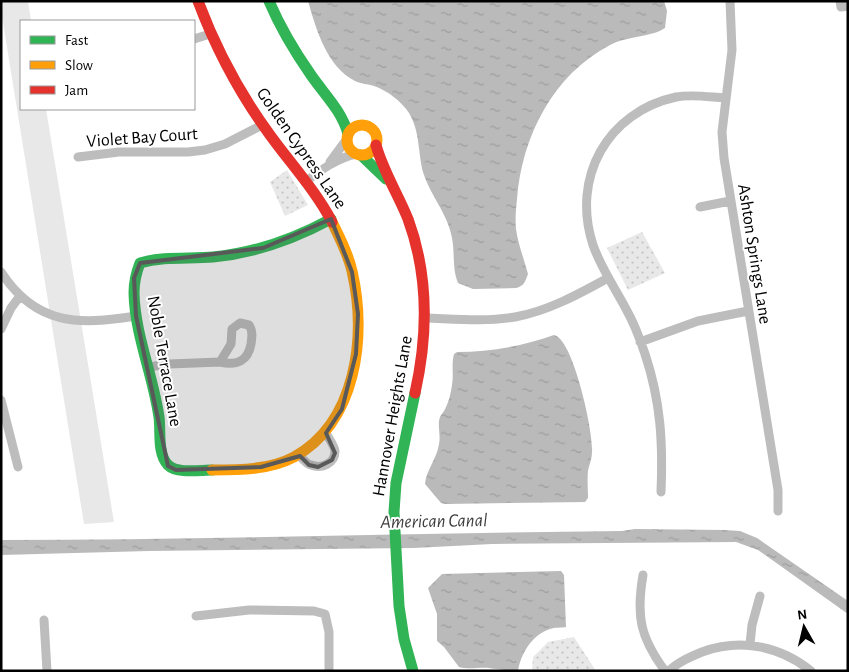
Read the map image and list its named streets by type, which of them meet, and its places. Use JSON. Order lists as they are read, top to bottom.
{
  "streets": {
    "street": [
      "Violet Bay Court",
      "Golden Cypress Lane",
      "Ashton Springs Lane",
      "Noble Terrace Lane",
      "Hannover Heights Lane"
    ]
  },
  "crossings": [
    ["Violet Bay Court", "Golden Cypress Lane"],
    ["Golden Cypress Lane", "Noble Terrace Lane"]
  ],
  "water": ["American Canal"],
  "legend": ["Fast", "Slow", "Jam"],
  "north": "top"
}
